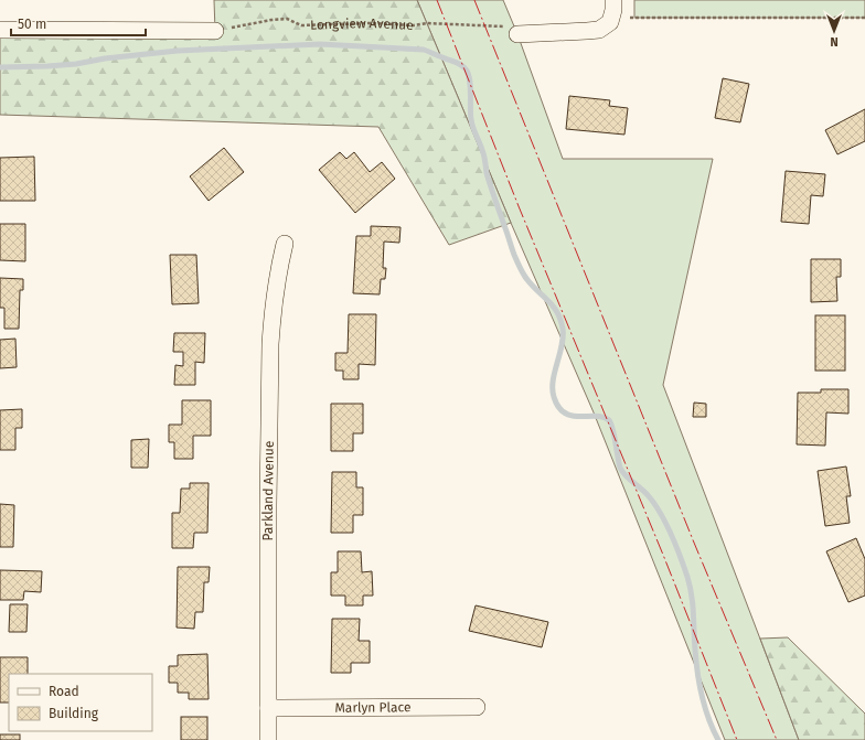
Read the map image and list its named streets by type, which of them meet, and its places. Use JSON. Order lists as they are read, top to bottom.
{
  "streets": {
    "street": ["Parkland Avenue", "Marlyn Place"],
    "path": ["Longview Avenue"]
  },
  "crossings": [
    ["Parkland Avenue", "Marlyn Place"]
  ],
  "legend": ["Road", "Building"],
  "scale_bar": "50 m",
  "north": "bottom"
}
